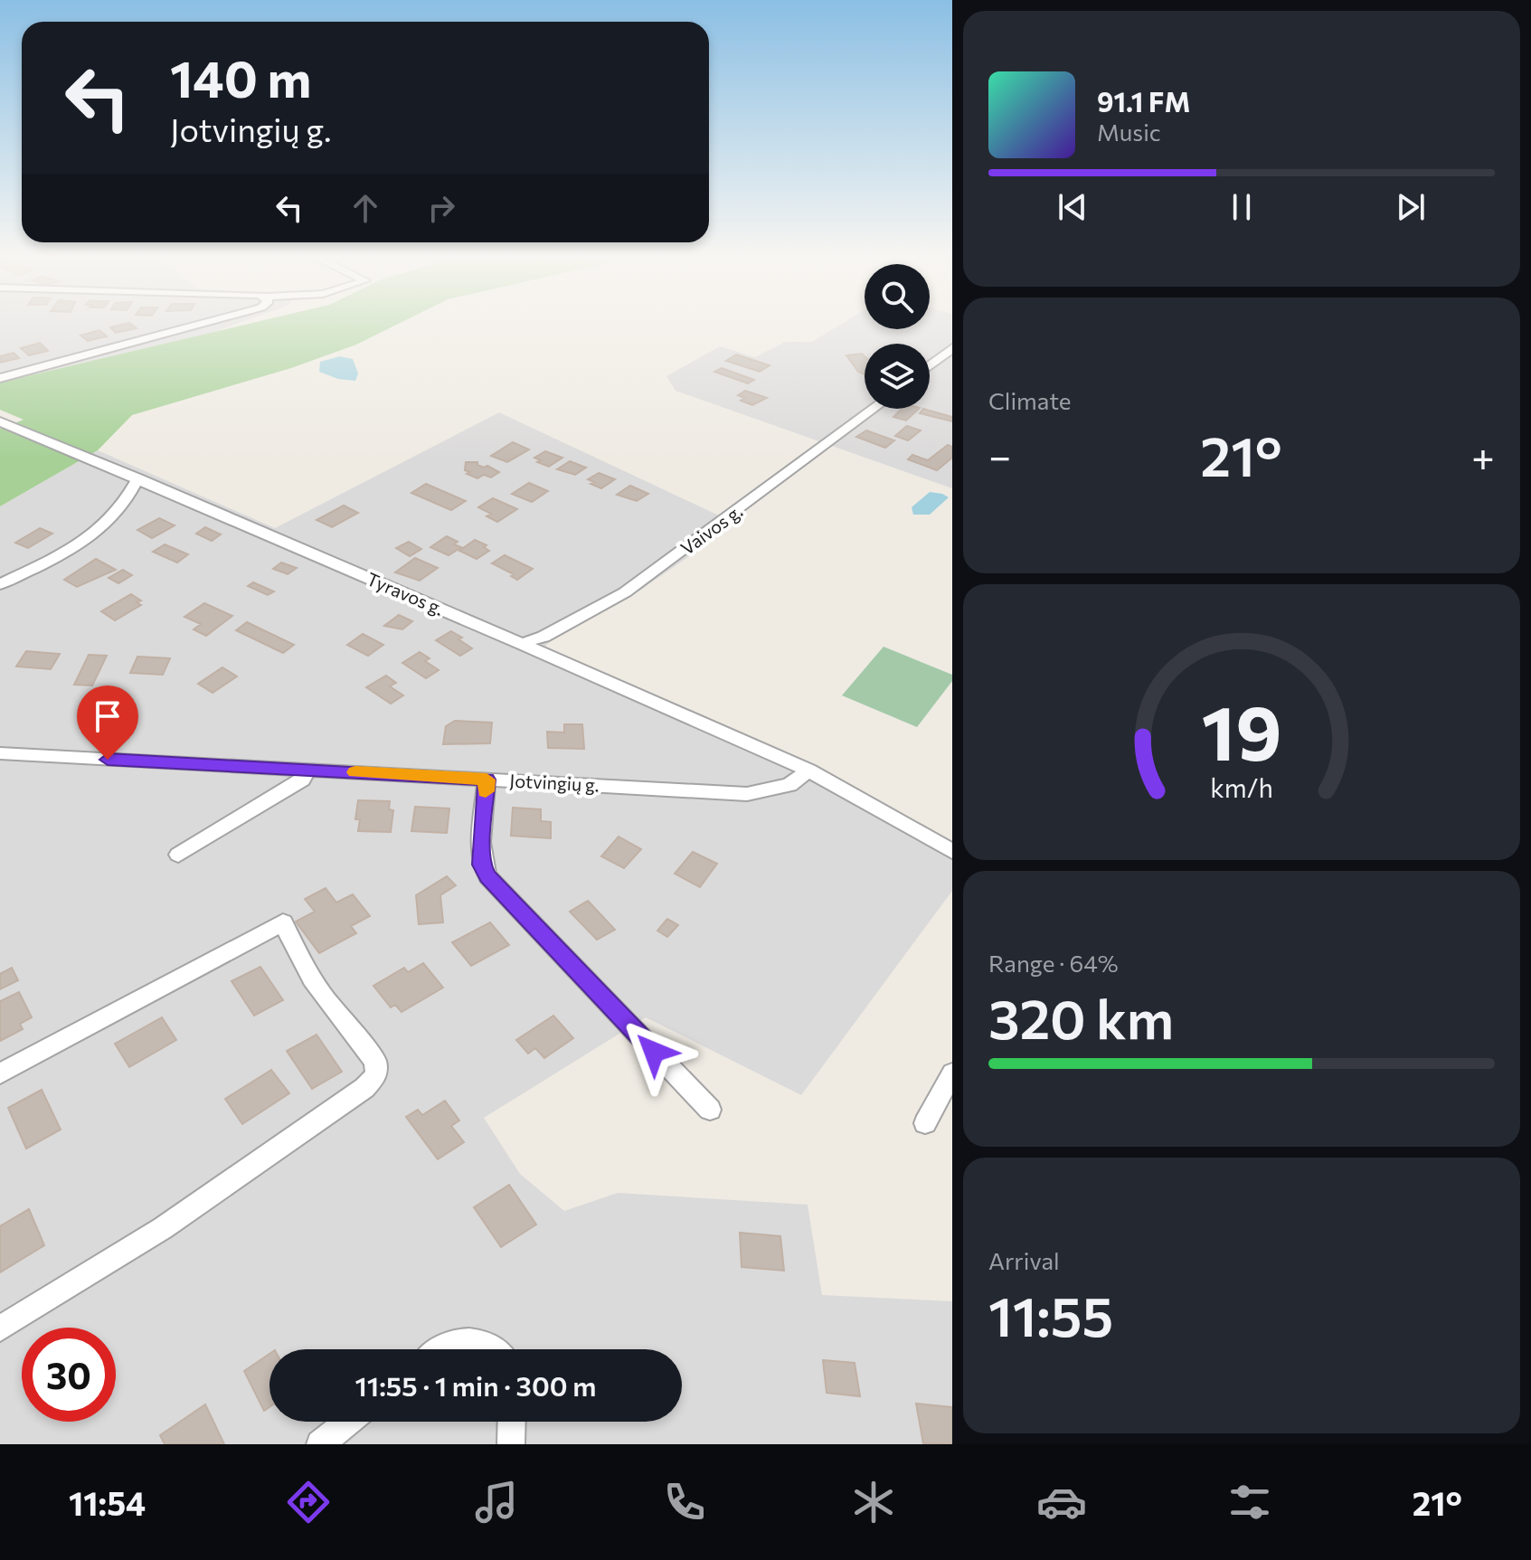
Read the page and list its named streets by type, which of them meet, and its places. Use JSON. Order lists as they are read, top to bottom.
{
  "streets": {
    "street": ["Vaivos g.", "Tyravos g.", "Jotvingių g."]
  },
  "crossings": [
    ["Vaivos g.", "Tyravos g."],
    ["Tyravos g.", "Jotvingių g."]
  ],
  "page": {
    "turn": ["140 m", "Jotvingių g."],
    "song": ["91.1 FM", "Music"],
    "tile": [
      "Climate",
      ["Range · 64%", "320 km"],
      ["Arrival", "11:55"]
    ],
    "heat": ["−", "21°", "+"],
    "limit": "30",
    "trip": "11:55 · 1 min · 300 m",
    "tabs": ["11:54", "21°"],
    "gauge": ["19", "km/h"]
  }
}
